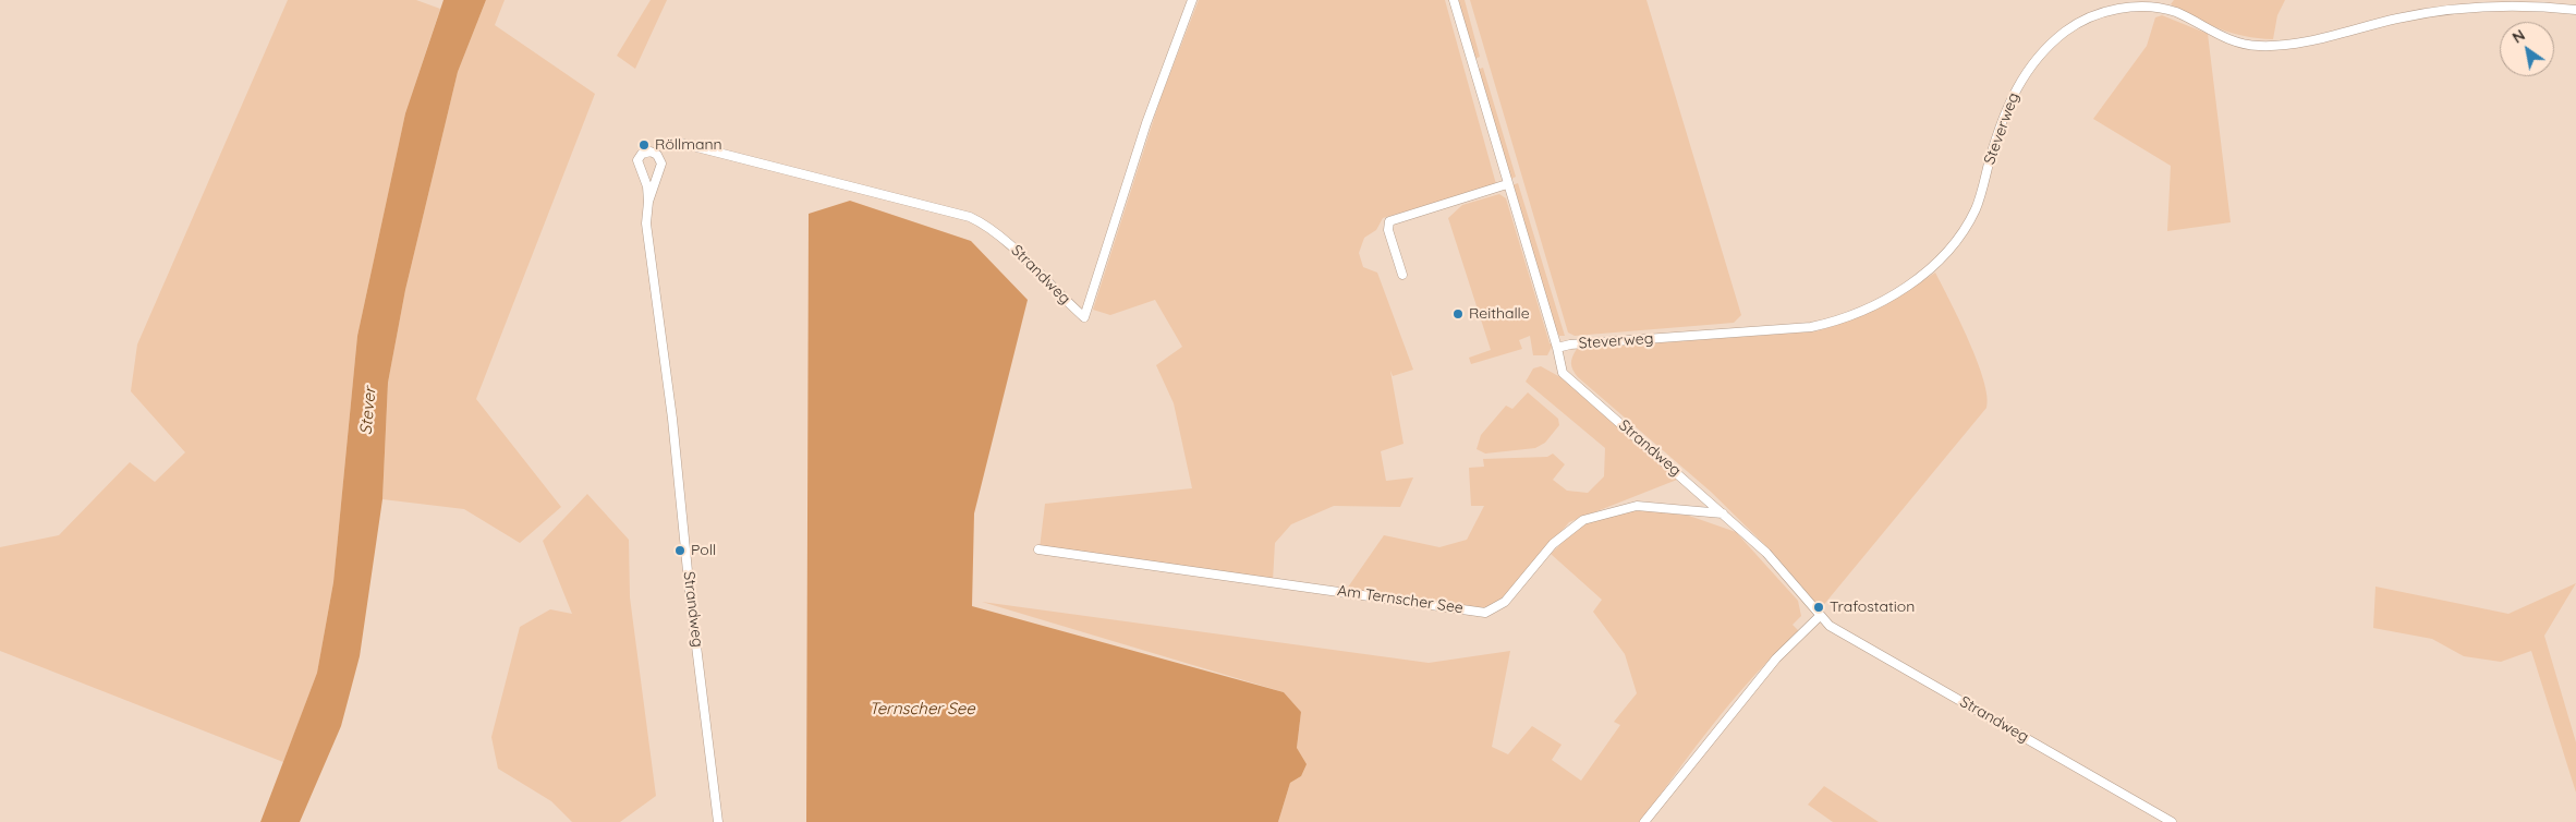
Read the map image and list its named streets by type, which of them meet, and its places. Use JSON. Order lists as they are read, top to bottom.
{
  "streets": {
    "street": ["Steverweg", "Strandweg", "Am Ternscher See"]
  },
  "crossings": [
    ["Steverweg", "Strandweg"],
    ["Strandweg", "Am Ternscher See"]
  ],
  "water": ["Stever", "Ternscher See"],
  "places": [
    "Röllmann",
    "Reithalle",
    "Poll",
    "Trafostation"
  ],
  "north": "top left"
}
